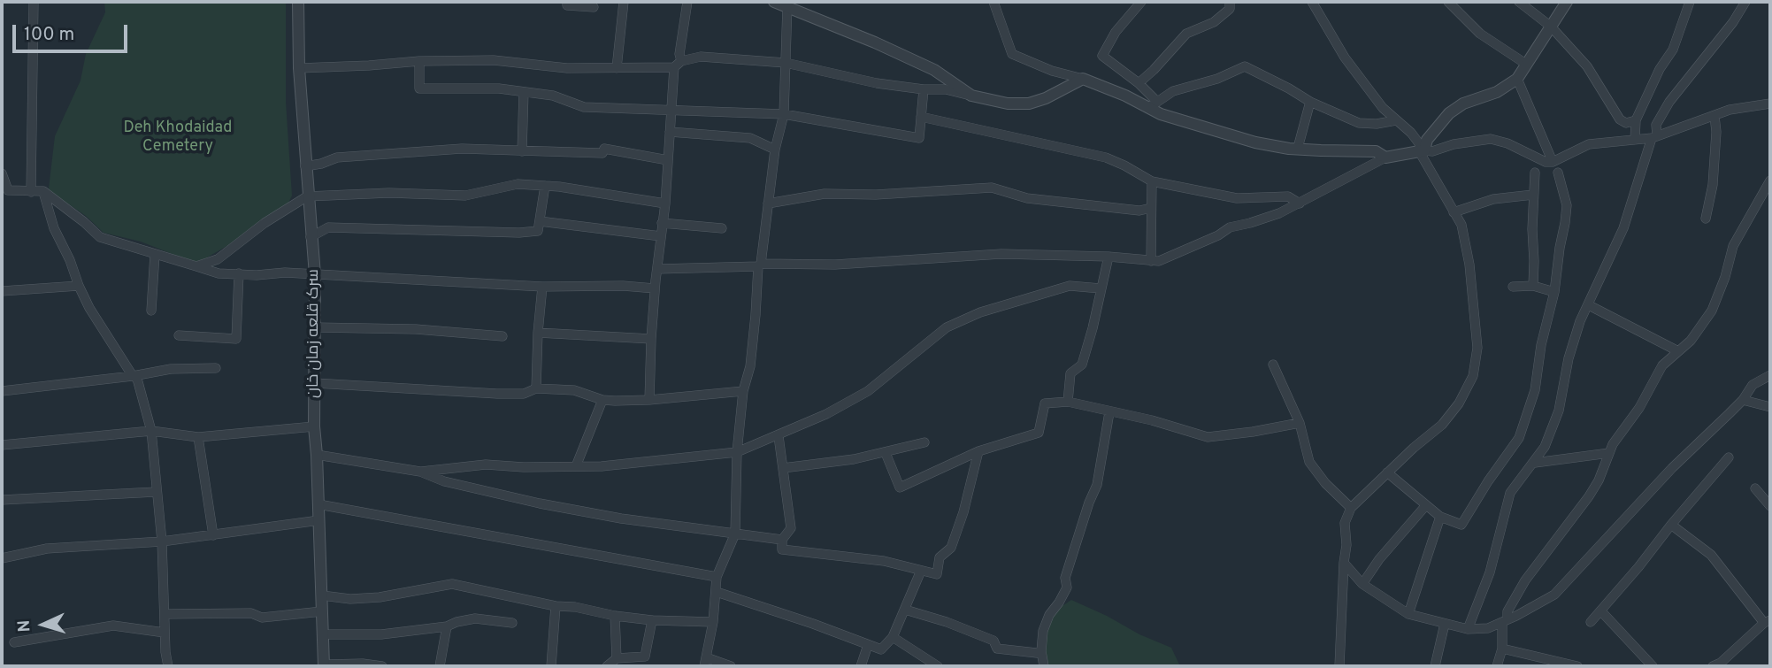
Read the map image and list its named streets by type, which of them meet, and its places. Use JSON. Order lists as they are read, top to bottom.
{
  "streets": {
    "street": ["سرک قلعه زمان خان"]
  },
  "parks": ["Deh Khodaidad Cemetery"],
  "scale_bar": "100 m",
  "north": "left"
}
